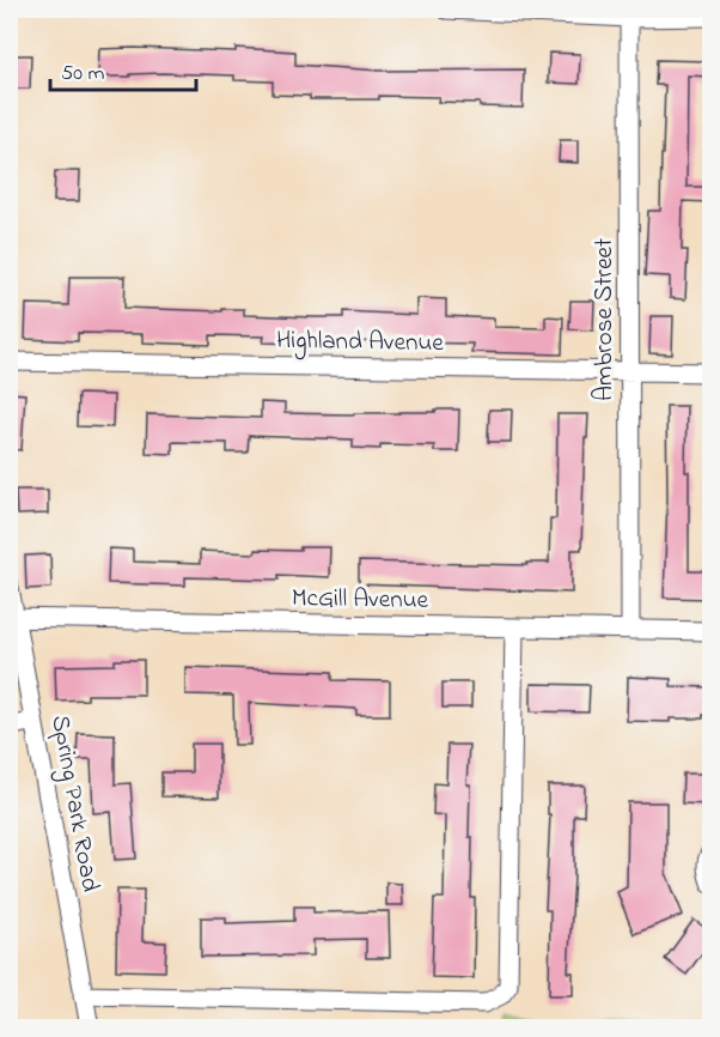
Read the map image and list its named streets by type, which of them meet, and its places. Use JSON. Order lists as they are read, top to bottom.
{
  "streets": {
    "street": [
      "Ambrose Street",
      "Highland Avenue",
      "McGill Avenue",
      "Spring Park Road"
    ]
  },
  "crossings": [
    ["Ambrose Street", "Highland Avenue"],
    ["Ambrose Street", "McGill Avenue"],
    ["McGill Avenue", "Spring Park Road"]
  ],
  "scale_bar": "50 m"
}
